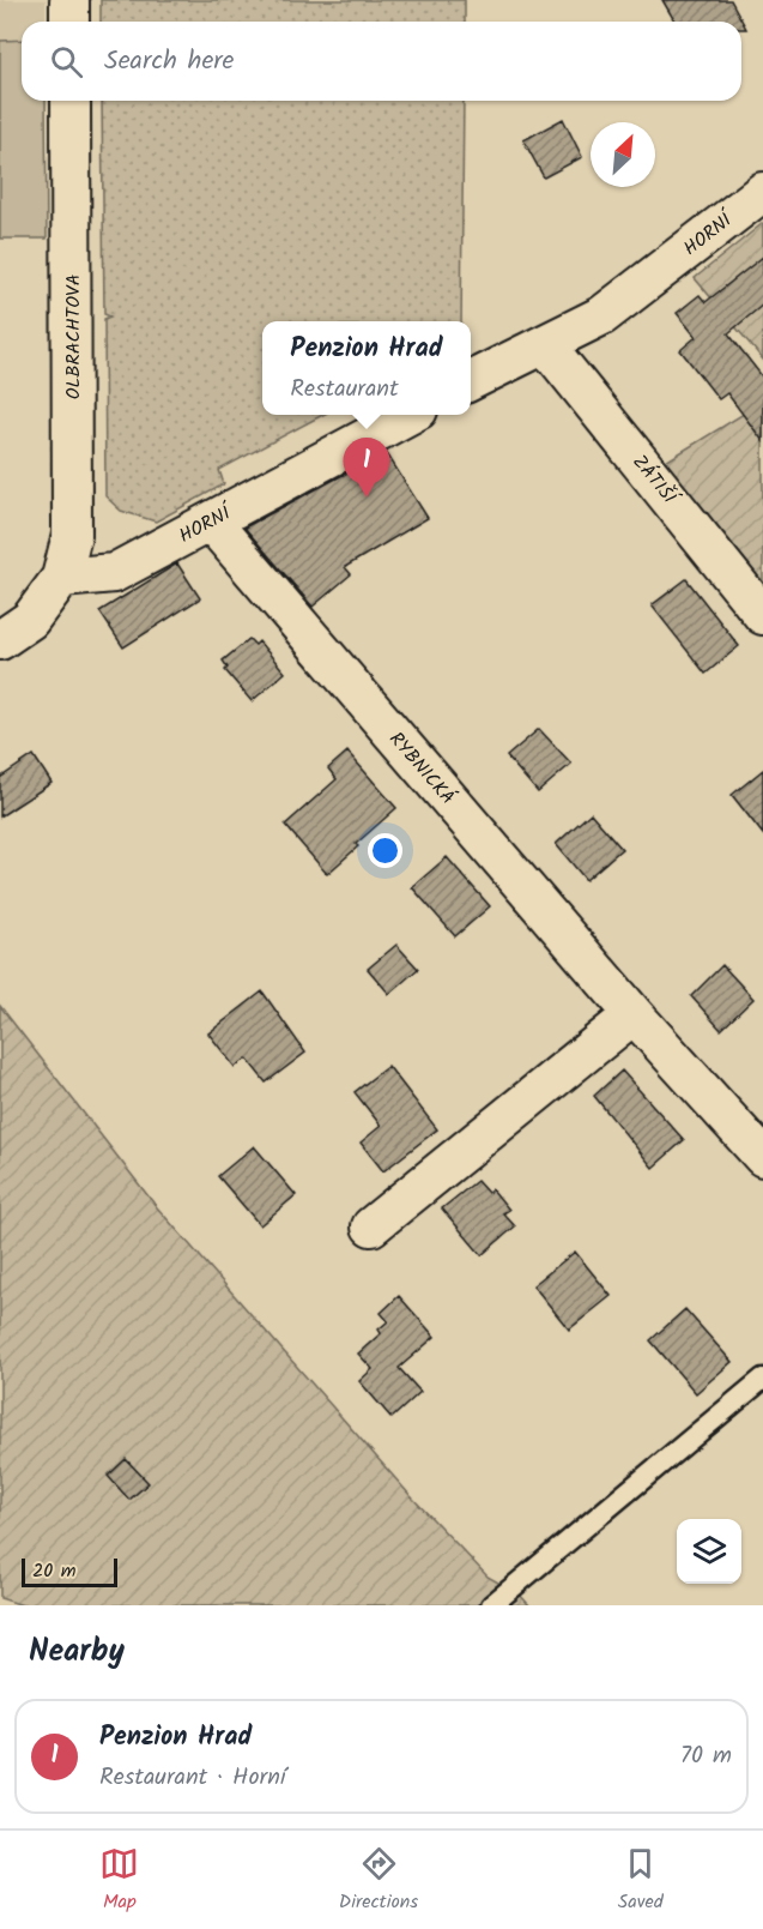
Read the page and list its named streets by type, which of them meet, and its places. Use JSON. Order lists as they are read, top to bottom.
{
  "streets": {
    "street": [
      "HORNÍ",
      "OLBRACHTOVA",
      "ZÁTIŠÍ",
      "RYBNICKÁ"
    ]
  },
  "crossings": [
    ["HORNÍ", "OLBRACHTOVA"],
    ["HORNÍ", "ZÁTIŠÍ"],
    ["HORNÍ", "RYBNICKÁ"]
  ],
  "scale_bar": "20 m",
  "north": "top right",
  "page": {
    "search": "Search here",
    "popup": ["Penzion Hrad", "Restaurant"],
    "pins": "1",
    "scale": "20 m",
    "heading": "Nearby",
    "list": [
      {
        "mark": "1",
        "name": "Penzion Hrad",
        "note": "Restaurant · Horní",
        "value": "70 m"
      }
    ],
    "nav": ["Map", "Directions", "Saved"]
  }
}
